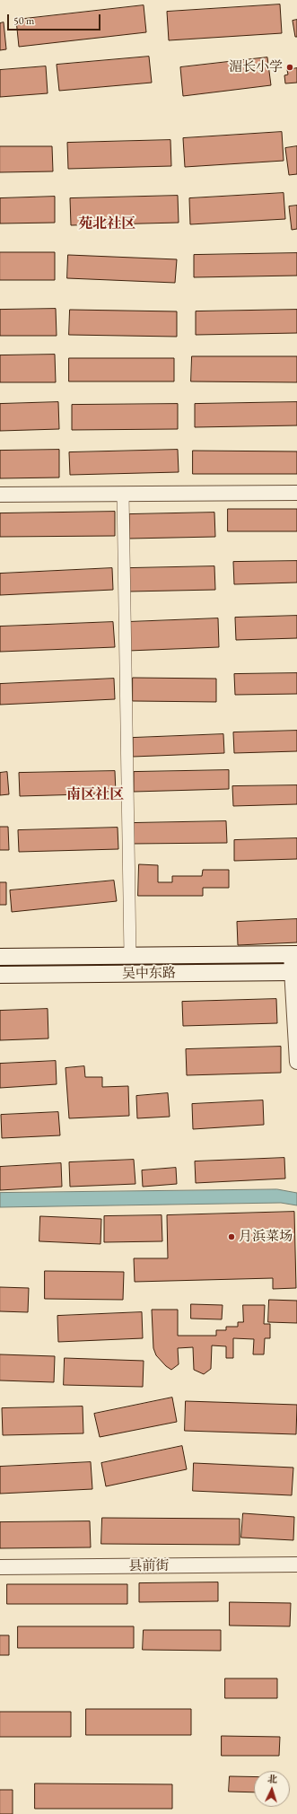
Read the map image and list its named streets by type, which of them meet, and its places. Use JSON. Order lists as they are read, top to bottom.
{
  "streets": {
    "main road": ["吴中东路"],
    "street": ["县前街"]
  },
  "districts": ["苑北社区", "南区社区"],
  "places": ["湄长小学", "月浜菜场"],
  "scale_bar": "50 m",
  "north": "top"
}
